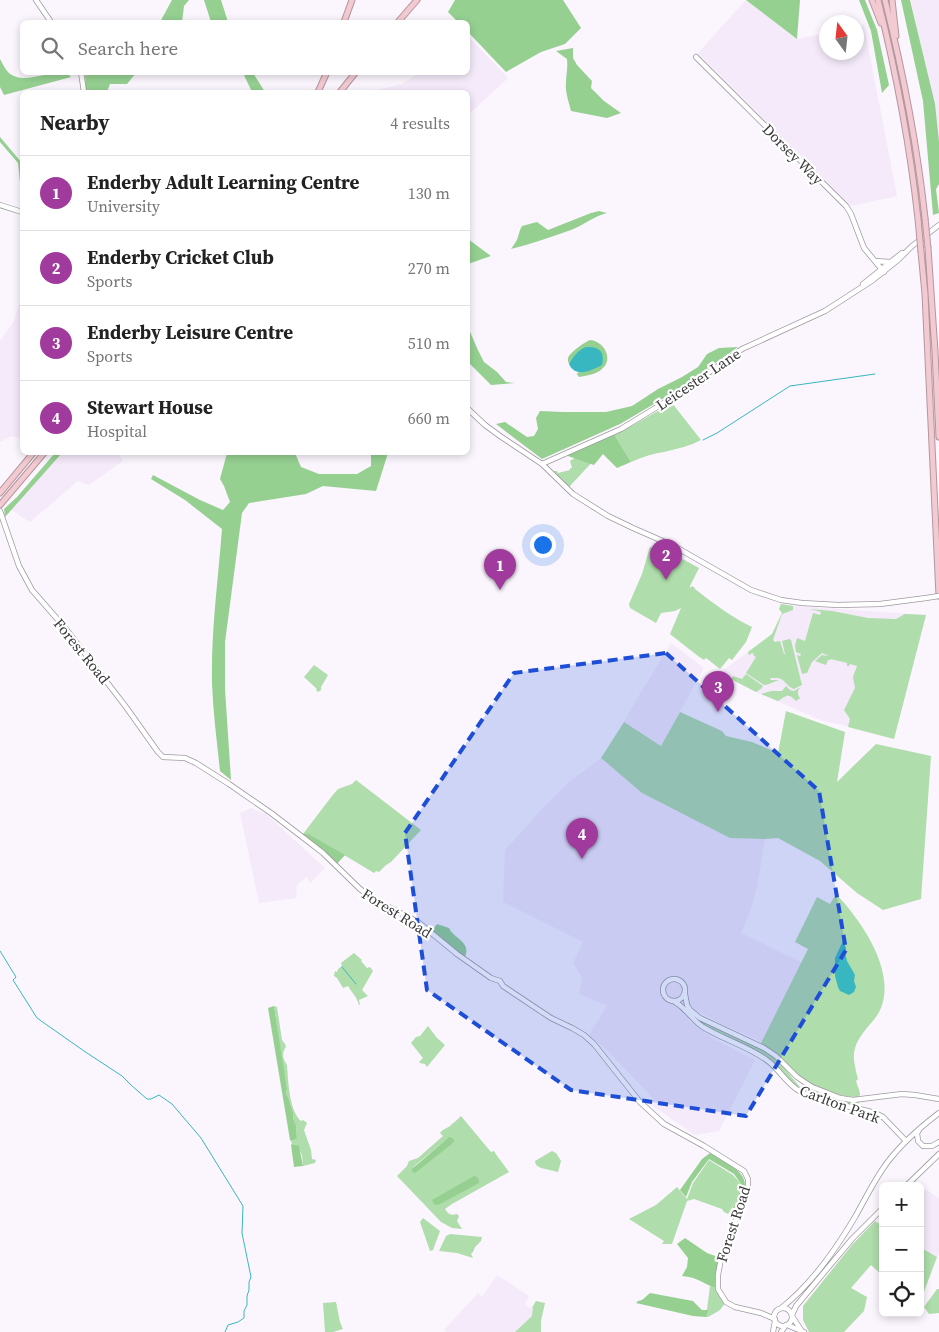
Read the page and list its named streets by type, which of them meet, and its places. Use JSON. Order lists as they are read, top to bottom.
{
  "streets": {
    "street": [
      "Dorsey Way",
      "Leicester Lane",
      "Forest Road",
      "Carlton Park"
    ]
  },
  "crossings": [
    ["Dorsey Way", "Leicester Lane"]
  ],
  "north": "top",
  "page": {
    "search": "Search here",
    "heading": ["Nearby", "4 results"],
    "list": [
      {
        "mark": "1",
        "name": "Enderby Adult Learning Centre",
        "note": "University",
        "value": "130 m"
      },
      {
        "mark": "2",
        "name": "Enderby Cricket Club",
        "note": "Sports",
        "value": "270 m"
      },
      {
        "mark": "3",
        "name": "Enderby Leisure Centre",
        "note": "Sports",
        "value": "510 m"
      },
      {
        "mark": "4",
        "name": "Stewart House",
        "note": "Hospital",
        "value": "660 m"
      }
    ],
    "pins": [
      "2",
      "1",
      "3",
      "4"
    ],
    "map_buttons": ["+", "−"]
  }
}
